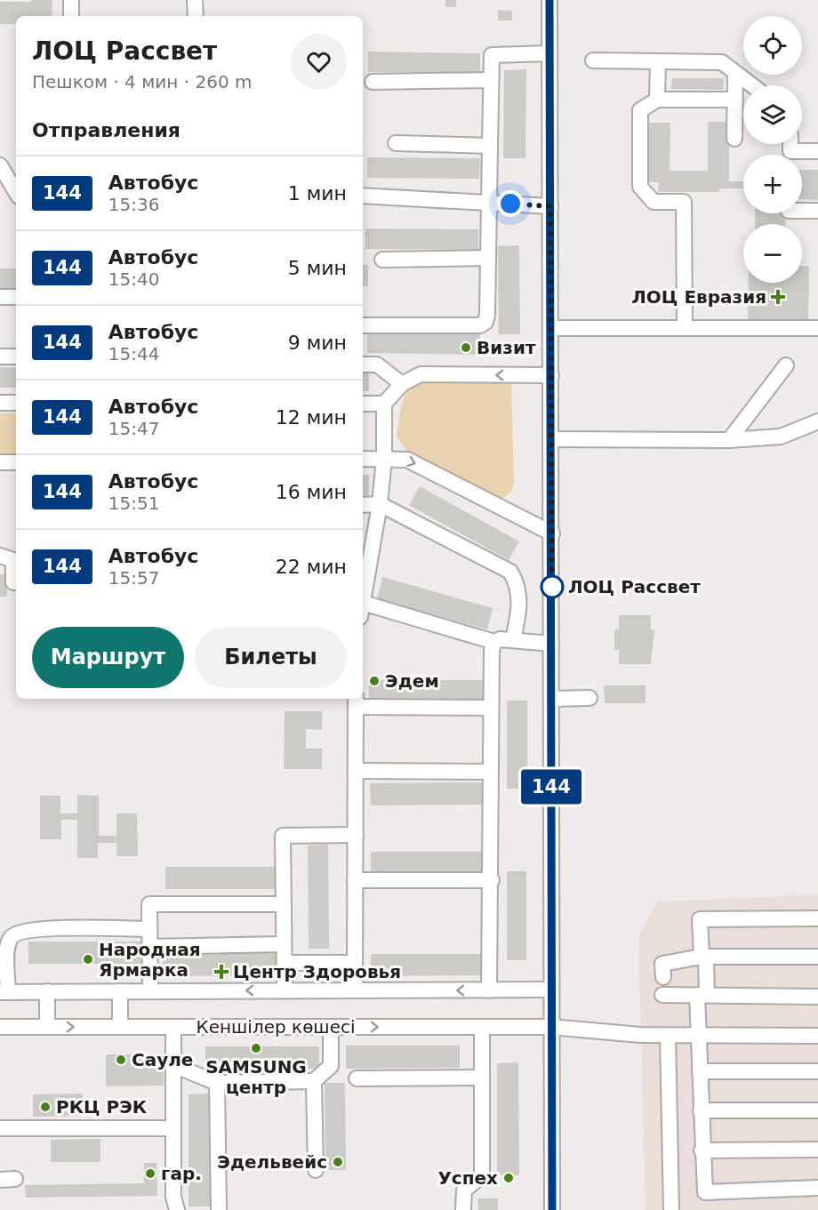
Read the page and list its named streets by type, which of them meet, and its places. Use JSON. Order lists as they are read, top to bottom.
{
  "streets": {
    "street": ["Кеншілер көшесі"]
  },
  "places": {
    "health": ["ЛОЦ Евразия", "Центр Здоровья"],
    "other": [
      "Визит",
      "ЛОЦ Рассвет",
      "Эдем",
      "Народная Ярмарка",
      "SAMSUNG центр",
      "Сауле",
      "РКЦ РЭК",
      "Эдельвейс",
      "гар.",
      "Успех"
    ]
  },
  "lines": ["bus line 144"],
  "page": {
    "on_map": "144",
    "map_buttons": ["+", "−"],
    "heading": [
      ["ЛОЦ Рассвет", "Пешком · 4 мин · 260 m"],
      "Отправления"
    ],
    "list": [
      {
        "mark": "144",
        "name": "Автобус",
        "note": "15:36",
        "value": "1 мин"
      },
      {
        "mark": "144",
        "name": "Автобус",
        "note": "15:40",
        "value": "5 мин"
      },
      {
        "mark": "144",
        "name": "Автобус",
        "note": "15:44",
        "value": "9 мин"
      },
      {
        "mark": "144",
        "name": "Автобус",
        "note": "15:47",
        "value": "12 мин"
      },
      {
        "mark": "144",
        "name": "Автобус",
        "note": "15:51",
        "value": "16 мин"
      },
      {
        "mark": "144",
        "name": "Автобус",
        "note": "15:57",
        "value": "22 мин"
      }
    ],
    "buttons": ["Маршрут", "Билеты"]
  }
}
